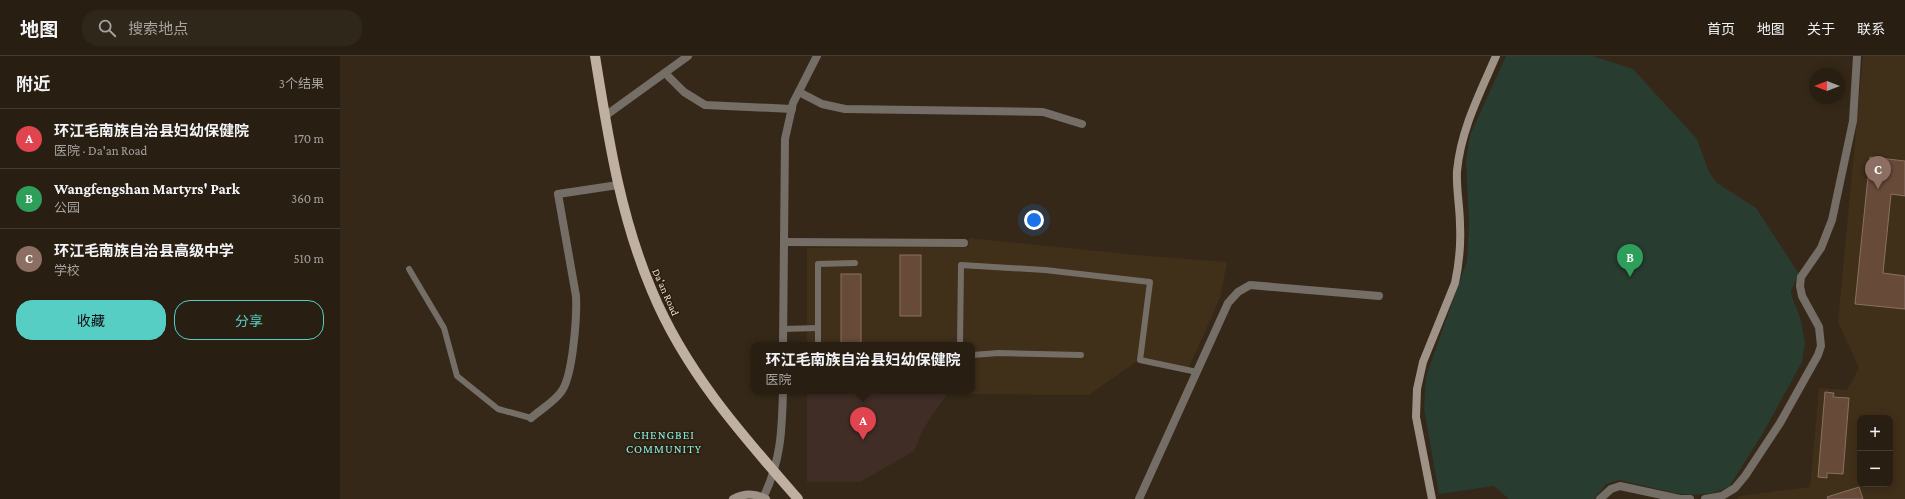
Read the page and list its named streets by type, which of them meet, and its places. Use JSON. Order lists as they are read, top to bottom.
{
  "streets": {
    "main road": ["Da'an Road"]
  },
  "districts": ["CHENGBEI COMMUNITY"],
  "north": "left",
  "page": {
    "header": "地图",
    "search": "搜索地点",
    "nav": [
      "首页",
      "地图",
      "关于",
      "联系"
    ],
    "heading": ["附近", "3个结果"],
    "list": [
      {
        "mark": "A",
        "name": "环江毛南族自治县妇幼保健院",
        "note": "医院 · Da'an Road",
        "value": "170 m"
      },
      {
        "mark": "B",
        "name": "Wangfengshan Martyrs' Park",
        "note": "公园",
        "value": "360 m"
      },
      {
        "mark": "C",
        "name": "环江毛南族自治县高级中学",
        "note": "学校",
        "value": "510 m"
      }
    ],
    "pins": ["C", "B", "A"],
    "buttons": ["收藏", "分享"],
    "popup": ["环江毛南族自治县妇幼保健院", "医院"],
    "map_buttons": ["+", "−"]
  }
}
